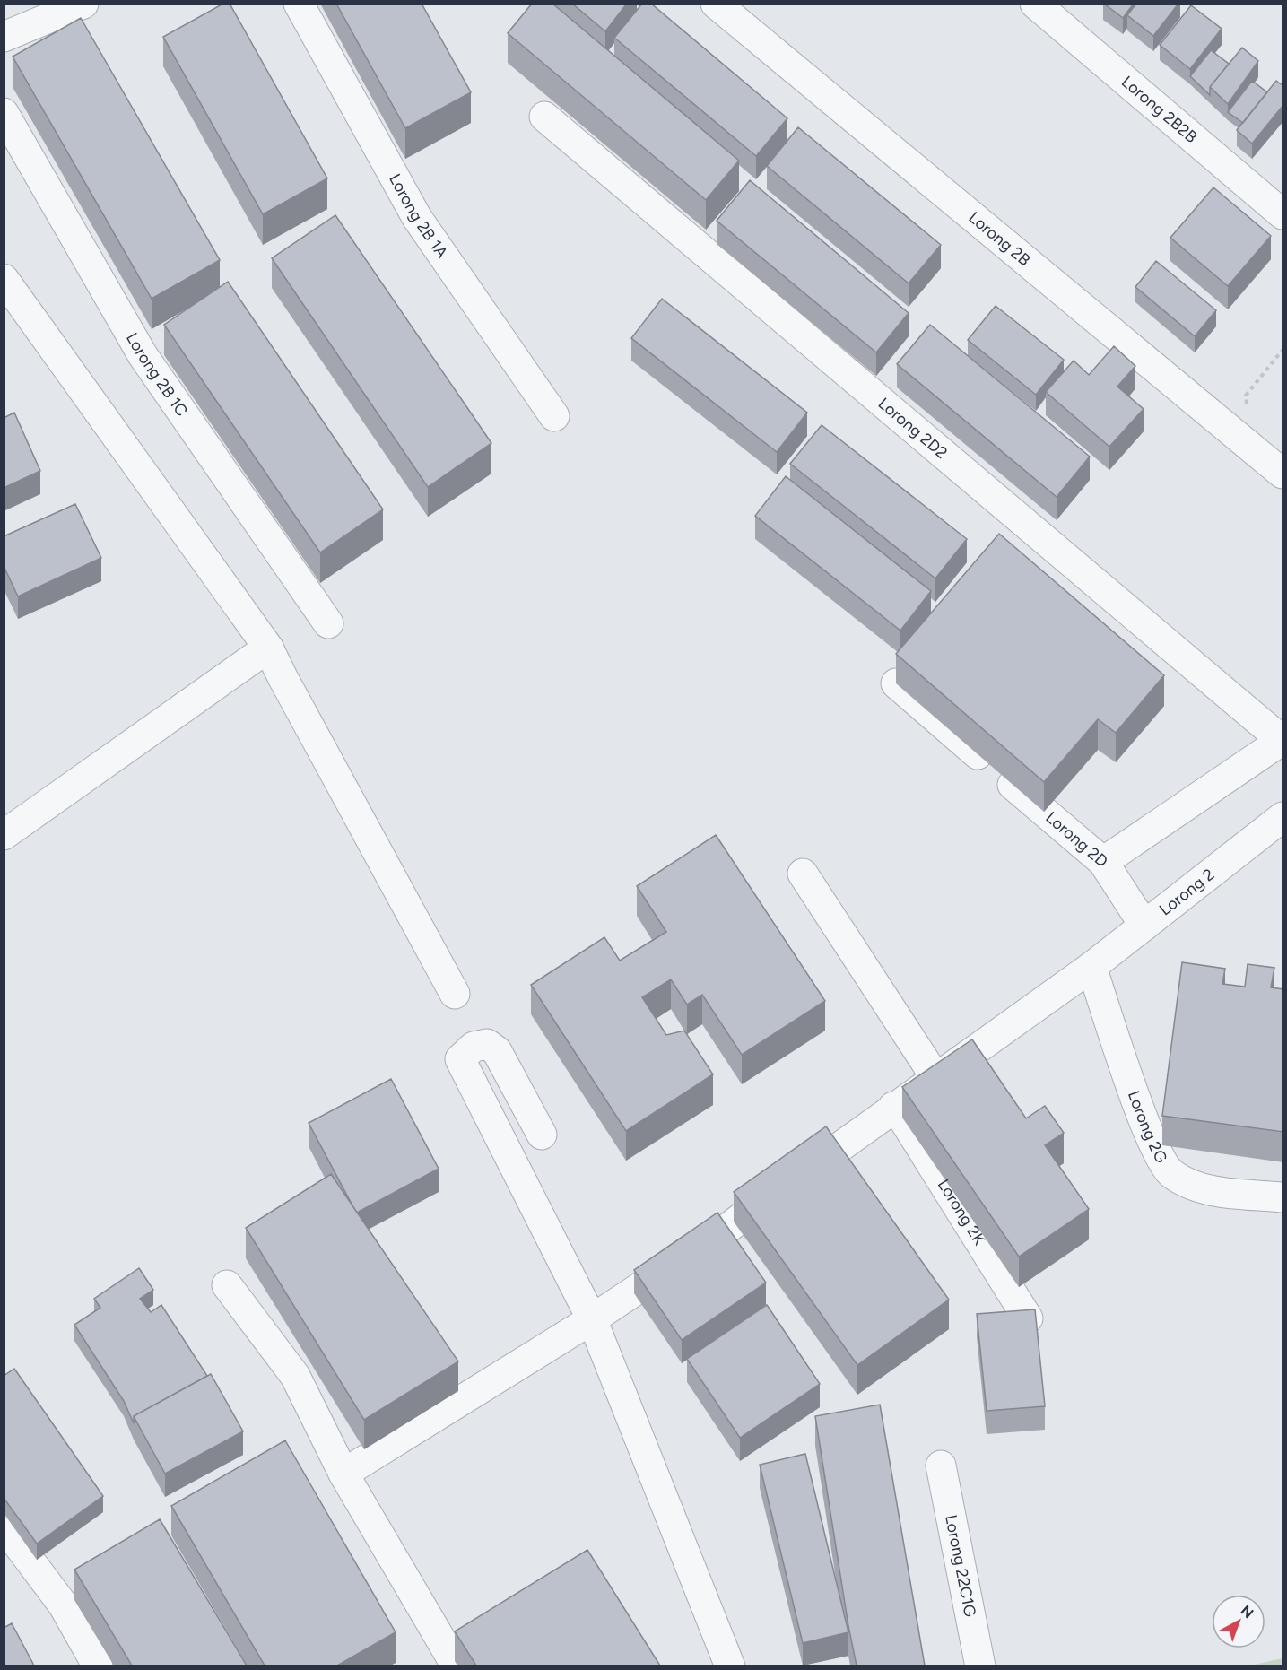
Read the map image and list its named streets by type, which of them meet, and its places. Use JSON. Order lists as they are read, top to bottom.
{
  "streets": {
    "street": [
      "Lorong 2B2B",
      "Lorong 2B 1A",
      "Lorong 2B",
      "Lorong 2B 1C",
      "Lorong 2D2",
      "Lorong 2D",
      "Lorong 2",
      "Lorong 2G",
      "Lorong 2K",
      "Lorong 22C1G"
    ]
  },
  "crossings": [
    ["Lorong 2D", "Lorong 2"],
    ["Lorong 2", "Lorong 2G"],
    ["Lorong 2", "Lorong 2K"]
  ],
  "north": "top right"
}
